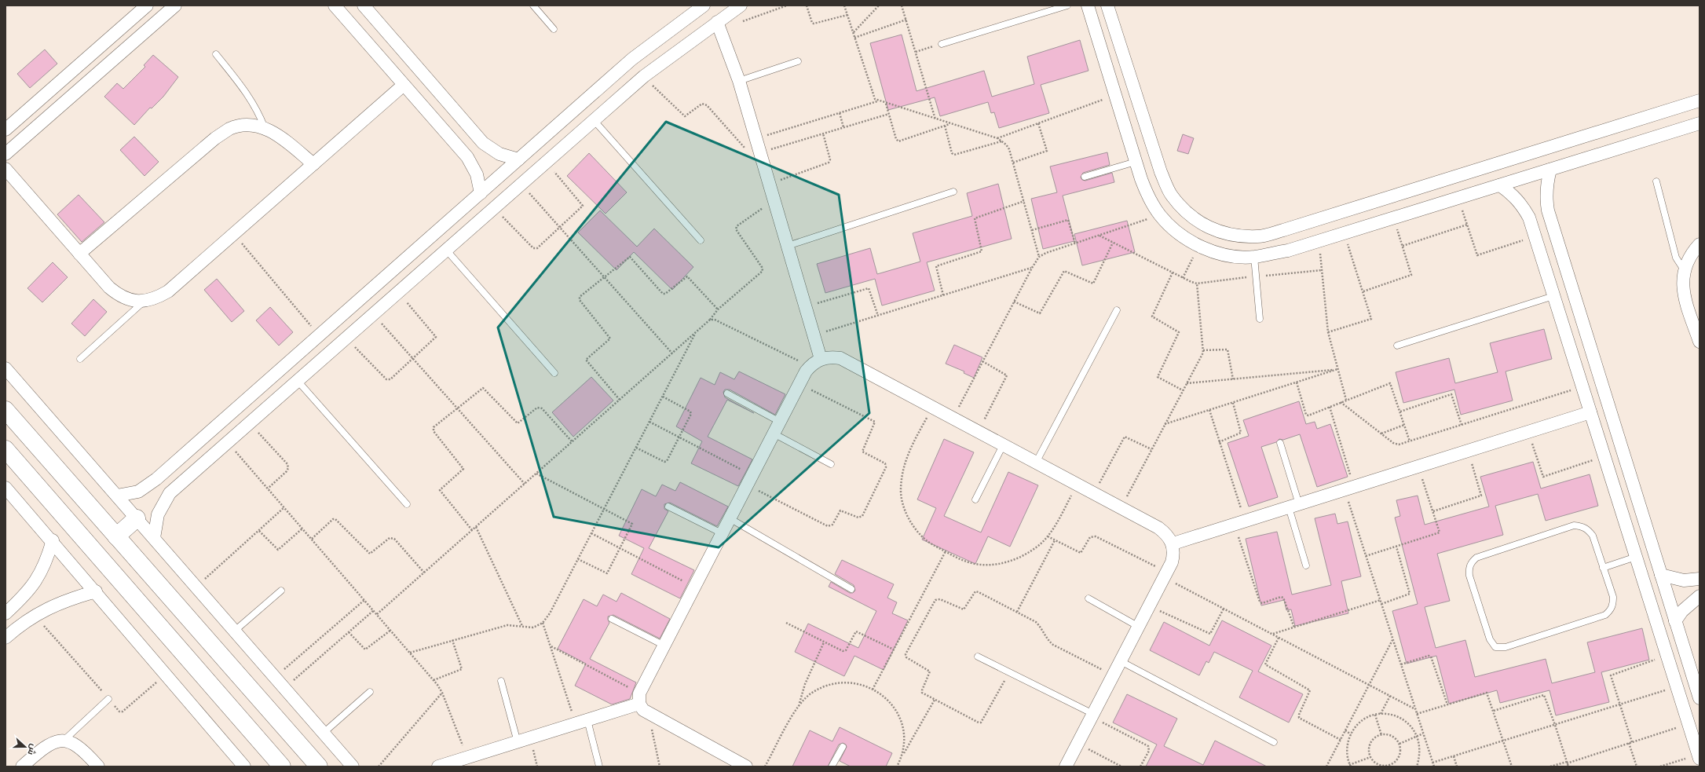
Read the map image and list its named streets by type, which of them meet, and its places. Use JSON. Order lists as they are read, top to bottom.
{
  "north": "right"
}
